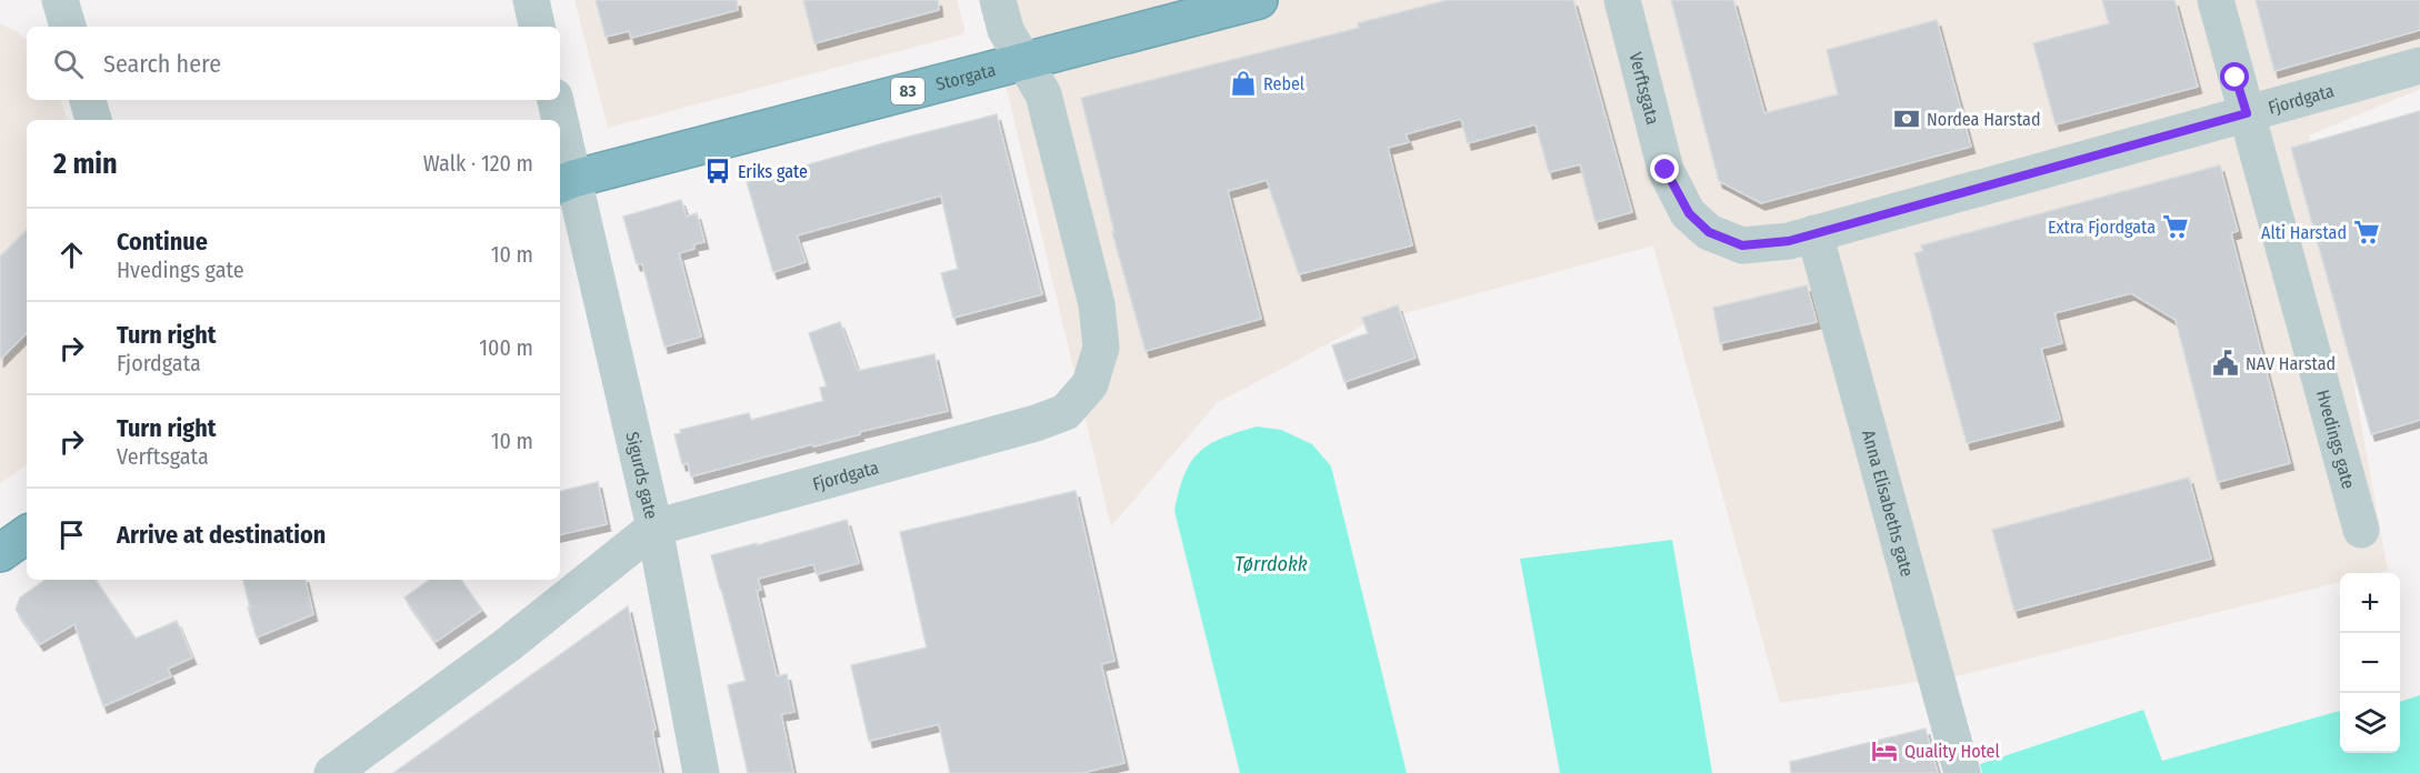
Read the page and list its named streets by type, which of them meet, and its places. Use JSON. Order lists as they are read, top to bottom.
{
  "streets": {
    "highway": ["Storgata", "83"],
    "street": [
      "Verftsgata",
      "Fjordgata",
      "Hvedings gate",
      "Sigurds gate",
      "Anna Elisabeths gate"
    ]
  },
  "crossings": [
    ["Storgata", "Fjordgata"],
    ["Storgata", "Sigurds gate"],
    ["Verftsgata", "Fjordgata"],
    ["Fjordgata", "Hvedings gate"],
    ["Fjordgata", "Sigurds gate"],
    ["Fjordgata", "Anna Elisabeths gate"]
  ],
  "water": ["Tørrdokk"],
  "places": {
    "shop": ["Rebel"],
    "bank": ["Nordea Harstad"],
    "bus stop": ["Eriks gate"],
    "supermarket": ["Extra Fjordgata", "Alti Harstad"],
    "public building": ["NAV Harstad"],
    "hotel": ["Quality Hotel"]
  },
  "page": {
    "search": "Search here",
    "heading": ["2 min", "Walk · 120 m"],
    "list": [
      ["Continue", "Hvedings gate", "10 m"],
      ["Turn right", "Fjordgata", "100 m"],
      ["Turn right", "Verftsgata", "10 m"],
      "Arrive at destination"
    ],
    "map_buttons": ["+", "−"]
  }
}
